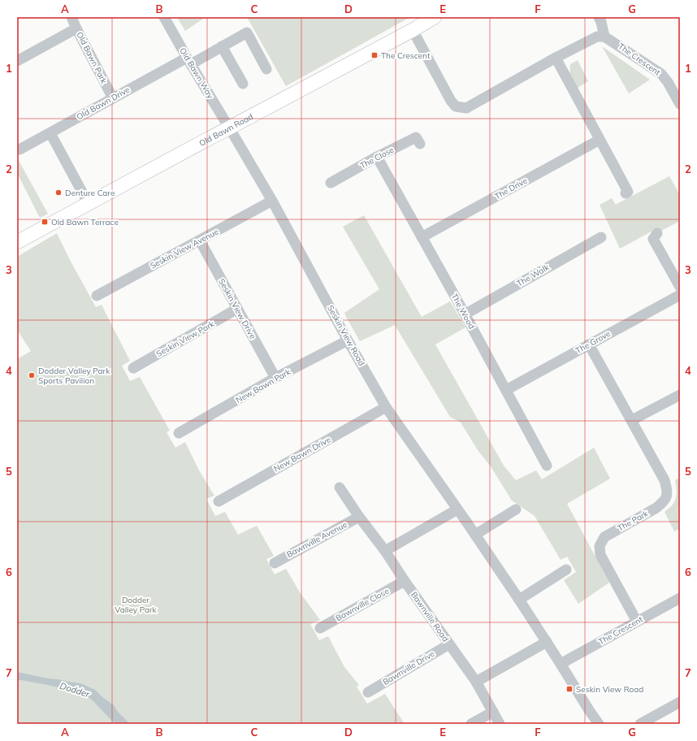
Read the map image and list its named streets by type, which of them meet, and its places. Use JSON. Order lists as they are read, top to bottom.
{
  "streets": {
    "main road": ["Old Bawn Road"],
    "street": [
      "Old Bawn Park",
      "The Crescent",
      "Old Bawn Way",
      "Old Bawn Drive",
      "The Close",
      "The Drive",
      "Seskin View Avenue",
      "The Walk",
      "Seskin View Drive",
      "The Wood",
      "Seskin View Road",
      "Seskin View Park",
      "The Grove",
      "New Bawn Park",
      "New Bawn Drive",
      "The Park",
      "Bawnville Avenue",
      "Bawnville Close",
      "Bawnville Road",
      "Bawnville Drive"
    ]
  },
  "crossings": [
    ["Old Bawn Park", "Old Bawn Drive"],
    ["The Crescent", "Seskin View Road"],
    ["The Crescent", "The Park"],
    ["Old Bawn Way", "Old Bawn Drive"],
    ["Old Bawn Way", "Old Bawn Road"],
    ["Old Bawn Way", "Seskin View Road"],
    ["Old Bawn Road", "Seskin View Road"],
    ["The Close", "The Wood"],
    ["The Drive", "The Wood"],
    ["Seskin View Avenue", "Seskin View Drive"],
    ["Seskin View Avenue", "Seskin View Road"],
    ["The Walk", "The Wood"],
    ["Seskin View Drive", "Seskin View Park"],
    ["Seskin View Drive", "New Bawn Park"],
    ["The Wood", "The Grove"],
    ["Seskin View Road", "New Bawn Park"],
    ["Seskin View Road", "New Bawn Drive"],
    ["The Grove", "The Park"],
    ["Bawnville Avenue", "Bawnville Road"],
    ["Bawnville Close", "Bawnville Road"],
    ["Bawnville Road", "Bawnville Drive"]
  ],
  "water": ["Dodder"],
  "parks": ["Dodder Valley Park"],
  "places": {
    "transit": ["The Crescent", "Old Bawn Terrace", "Seskin View Road"],
    "other": ["Denture Care", "Dodder Valley Park Sports Pavilion"]
  },
  "grid": {
    "columns": [
      "A",
      "B",
      "C",
      "D",
      "E",
      "F",
      "G"
    ],
    "rows": [
      "1",
      "2",
      "3",
      "4",
      "5",
      "6",
      "7"
    ]
  }
}
